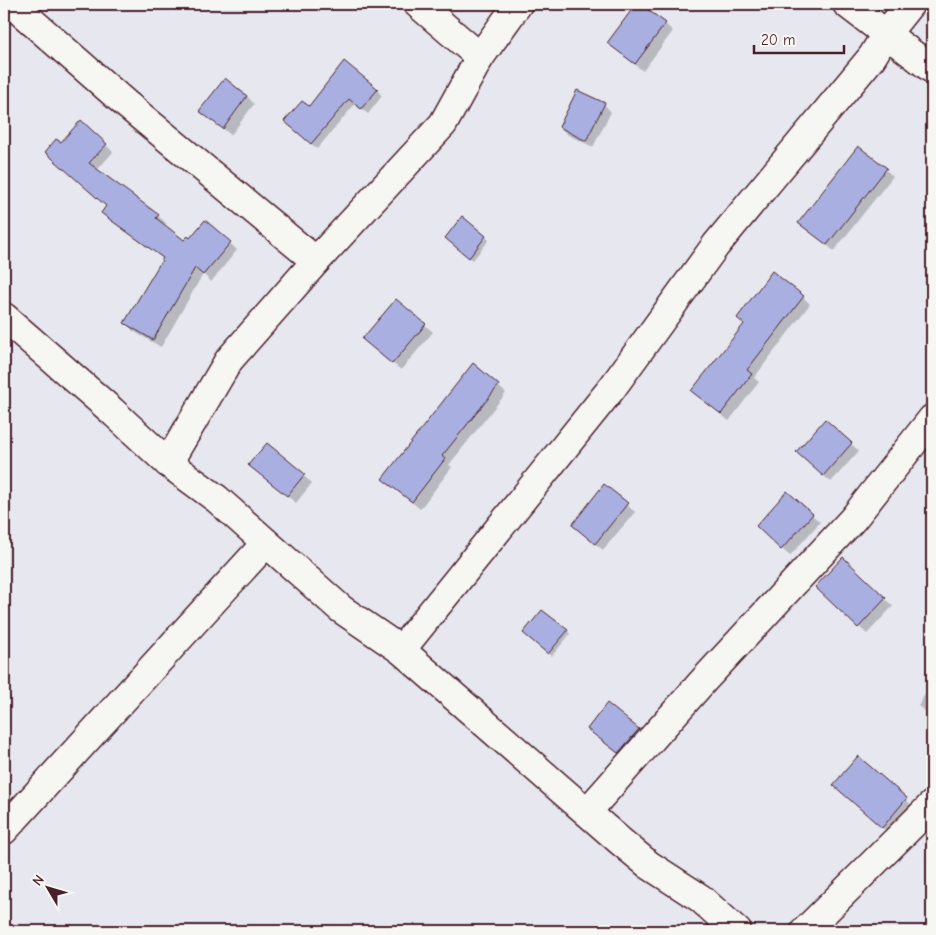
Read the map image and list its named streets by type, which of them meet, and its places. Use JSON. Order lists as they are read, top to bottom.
{
  "scale_bar": "20 m",
  "north": "top left"
}
